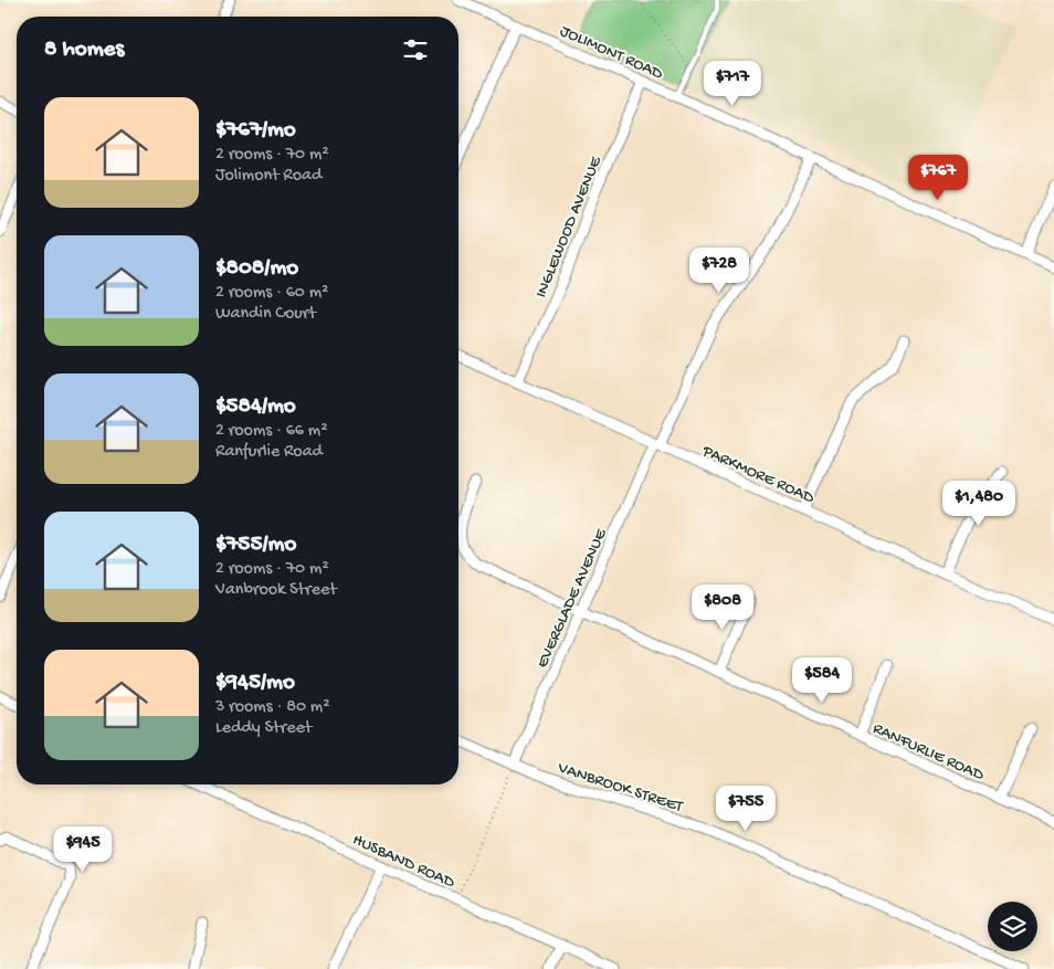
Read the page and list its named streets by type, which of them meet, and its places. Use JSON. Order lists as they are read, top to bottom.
{
  "streets": {
    "street": [
      "JOLIMONT ROAD",
      "INGLEWOOD AVENUE",
      "PARKMORE ROAD",
      "EVERGLADE AVENUE",
      "RANFURLIE ROAD",
      "VANBROOK STREET",
      "HUSBAND ROAD"
    ]
  },
  "crossings": [
    ["JOLIMONT ROAD", "INGLEWOOD AVENUE"],
    ["JOLIMONT ROAD", "EVERGLADE AVENUE"],
    ["INGLEWOOD AVENUE", "PARKMORE ROAD"],
    ["PARKMORE ROAD", "EVERGLADE AVENUE"],
    ["EVERGLADE AVENUE", "RANFURLIE ROAD"],
    ["EVERGLADE AVENUE", "VANBROOK STREET"]
  ],
  "page": {
    "heading": "8 homes",
    "price": [
      "$717",
      "$767",
      "$728",
      "$1,480",
      "$808",
      "$584",
      "$755",
      "$945"
    ],
    "list": [
      {
        "name": "$767/mo",
        "note": "2 rooms · 70 m² · Jolimont Road"
      },
      {
        "name": "$808/mo",
        "note": "2 rooms · 60 m² · Wandin Court"
      },
      {
        "name": "$584/mo",
        "note": "2 rooms · 66 m² · Ranfurlie Road"
      },
      {
        "name": "$755/mo",
        "note": "2 rooms · 70 m² · Vanbrook Street"
      },
      {
        "name": "$945/mo",
        "note": "3 rooms · 80 m² · Leddy Street"
      }
    ]
  }
}
